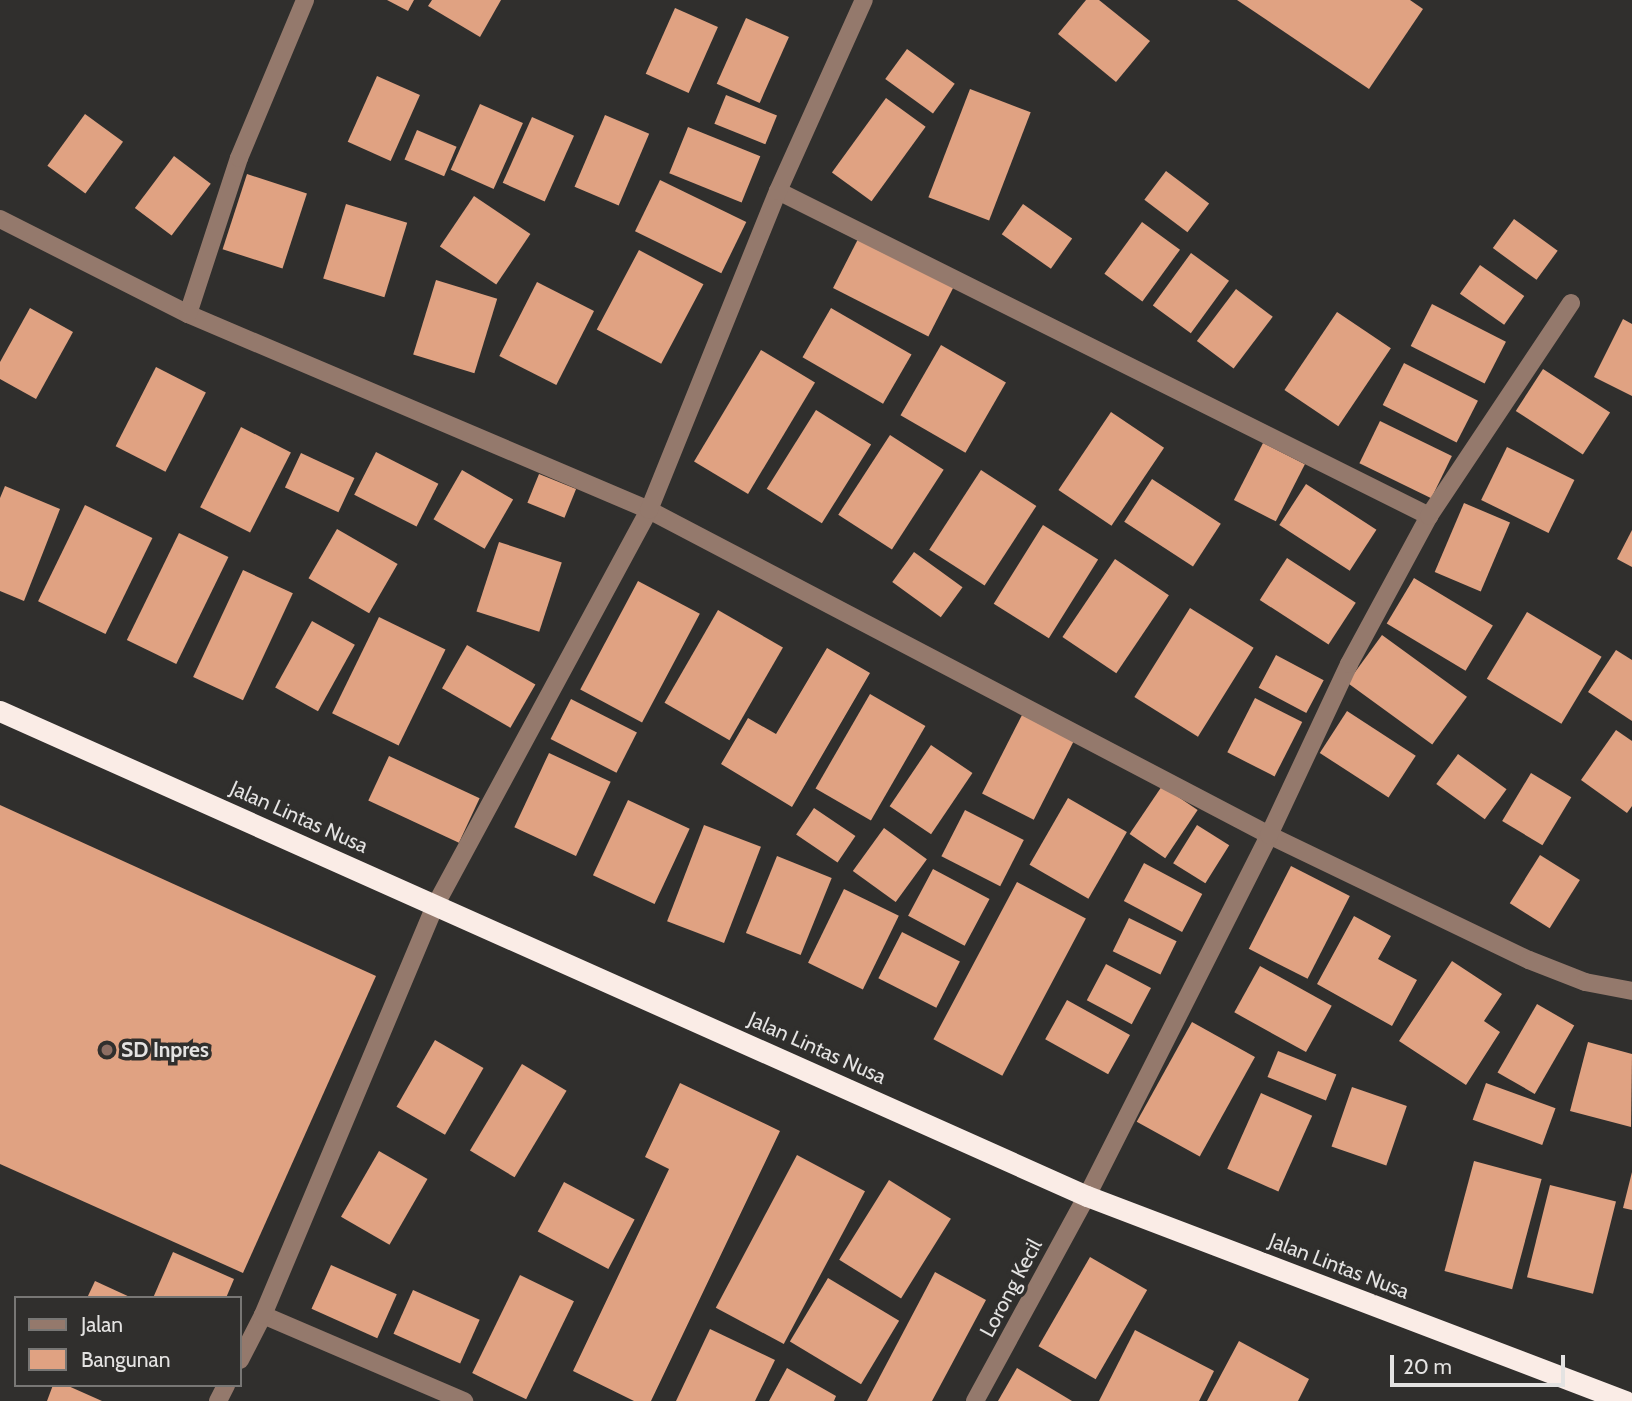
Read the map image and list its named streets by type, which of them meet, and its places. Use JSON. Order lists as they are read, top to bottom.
{
  "streets": {
    "highway": ["Jalan Lintas Nusa"],
    "street": ["Lorong Kecil"]
  },
  "crossings": [
    ["Jalan Lintas Nusa", "Lorong Kecil"]
  ],
  "places": ["SD Inpres"],
  "legend": ["Jalan", "Bangunan"],
  "scale_bar": "20 m"
}
